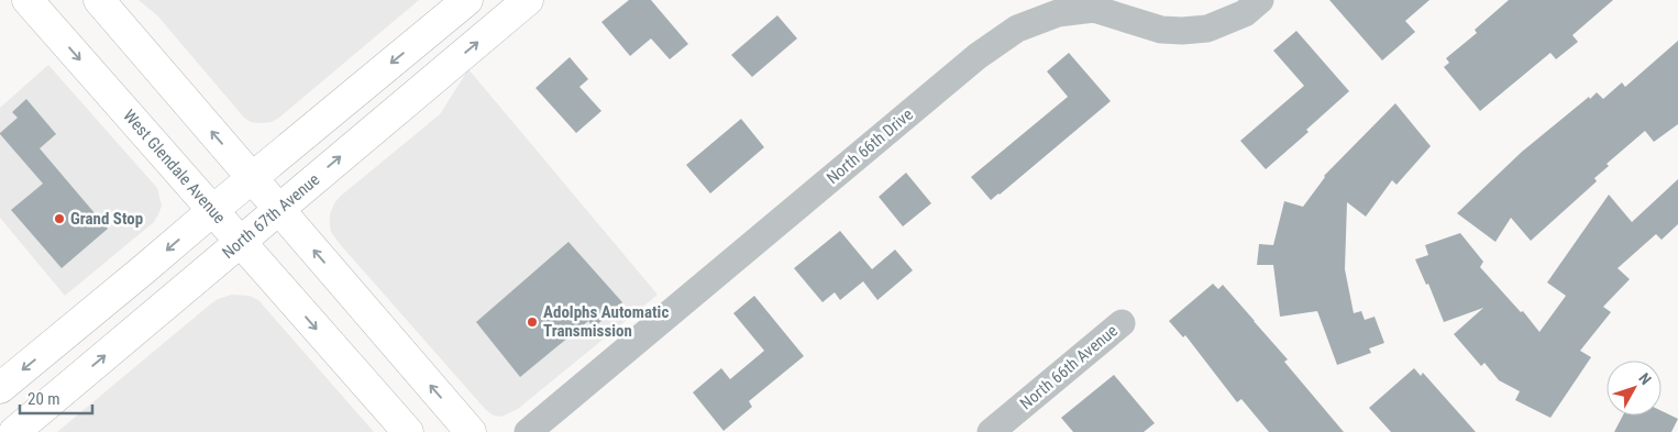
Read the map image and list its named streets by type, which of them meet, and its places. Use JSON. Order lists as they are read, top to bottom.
{
  "streets": {
    "main road": ["West Glendale Avenue", "North 67th Avenue"],
    "street": ["North 66th Drive", "North 66th Avenue"]
  },
  "crossings": [
    ["West Glendale Avenue", "North 67th Avenue"]
  ],
  "places": ["Grand Stop", "Adolphs Automatic Transmission"],
  "scale_bar": "20 m",
  "north": "top right"
}
